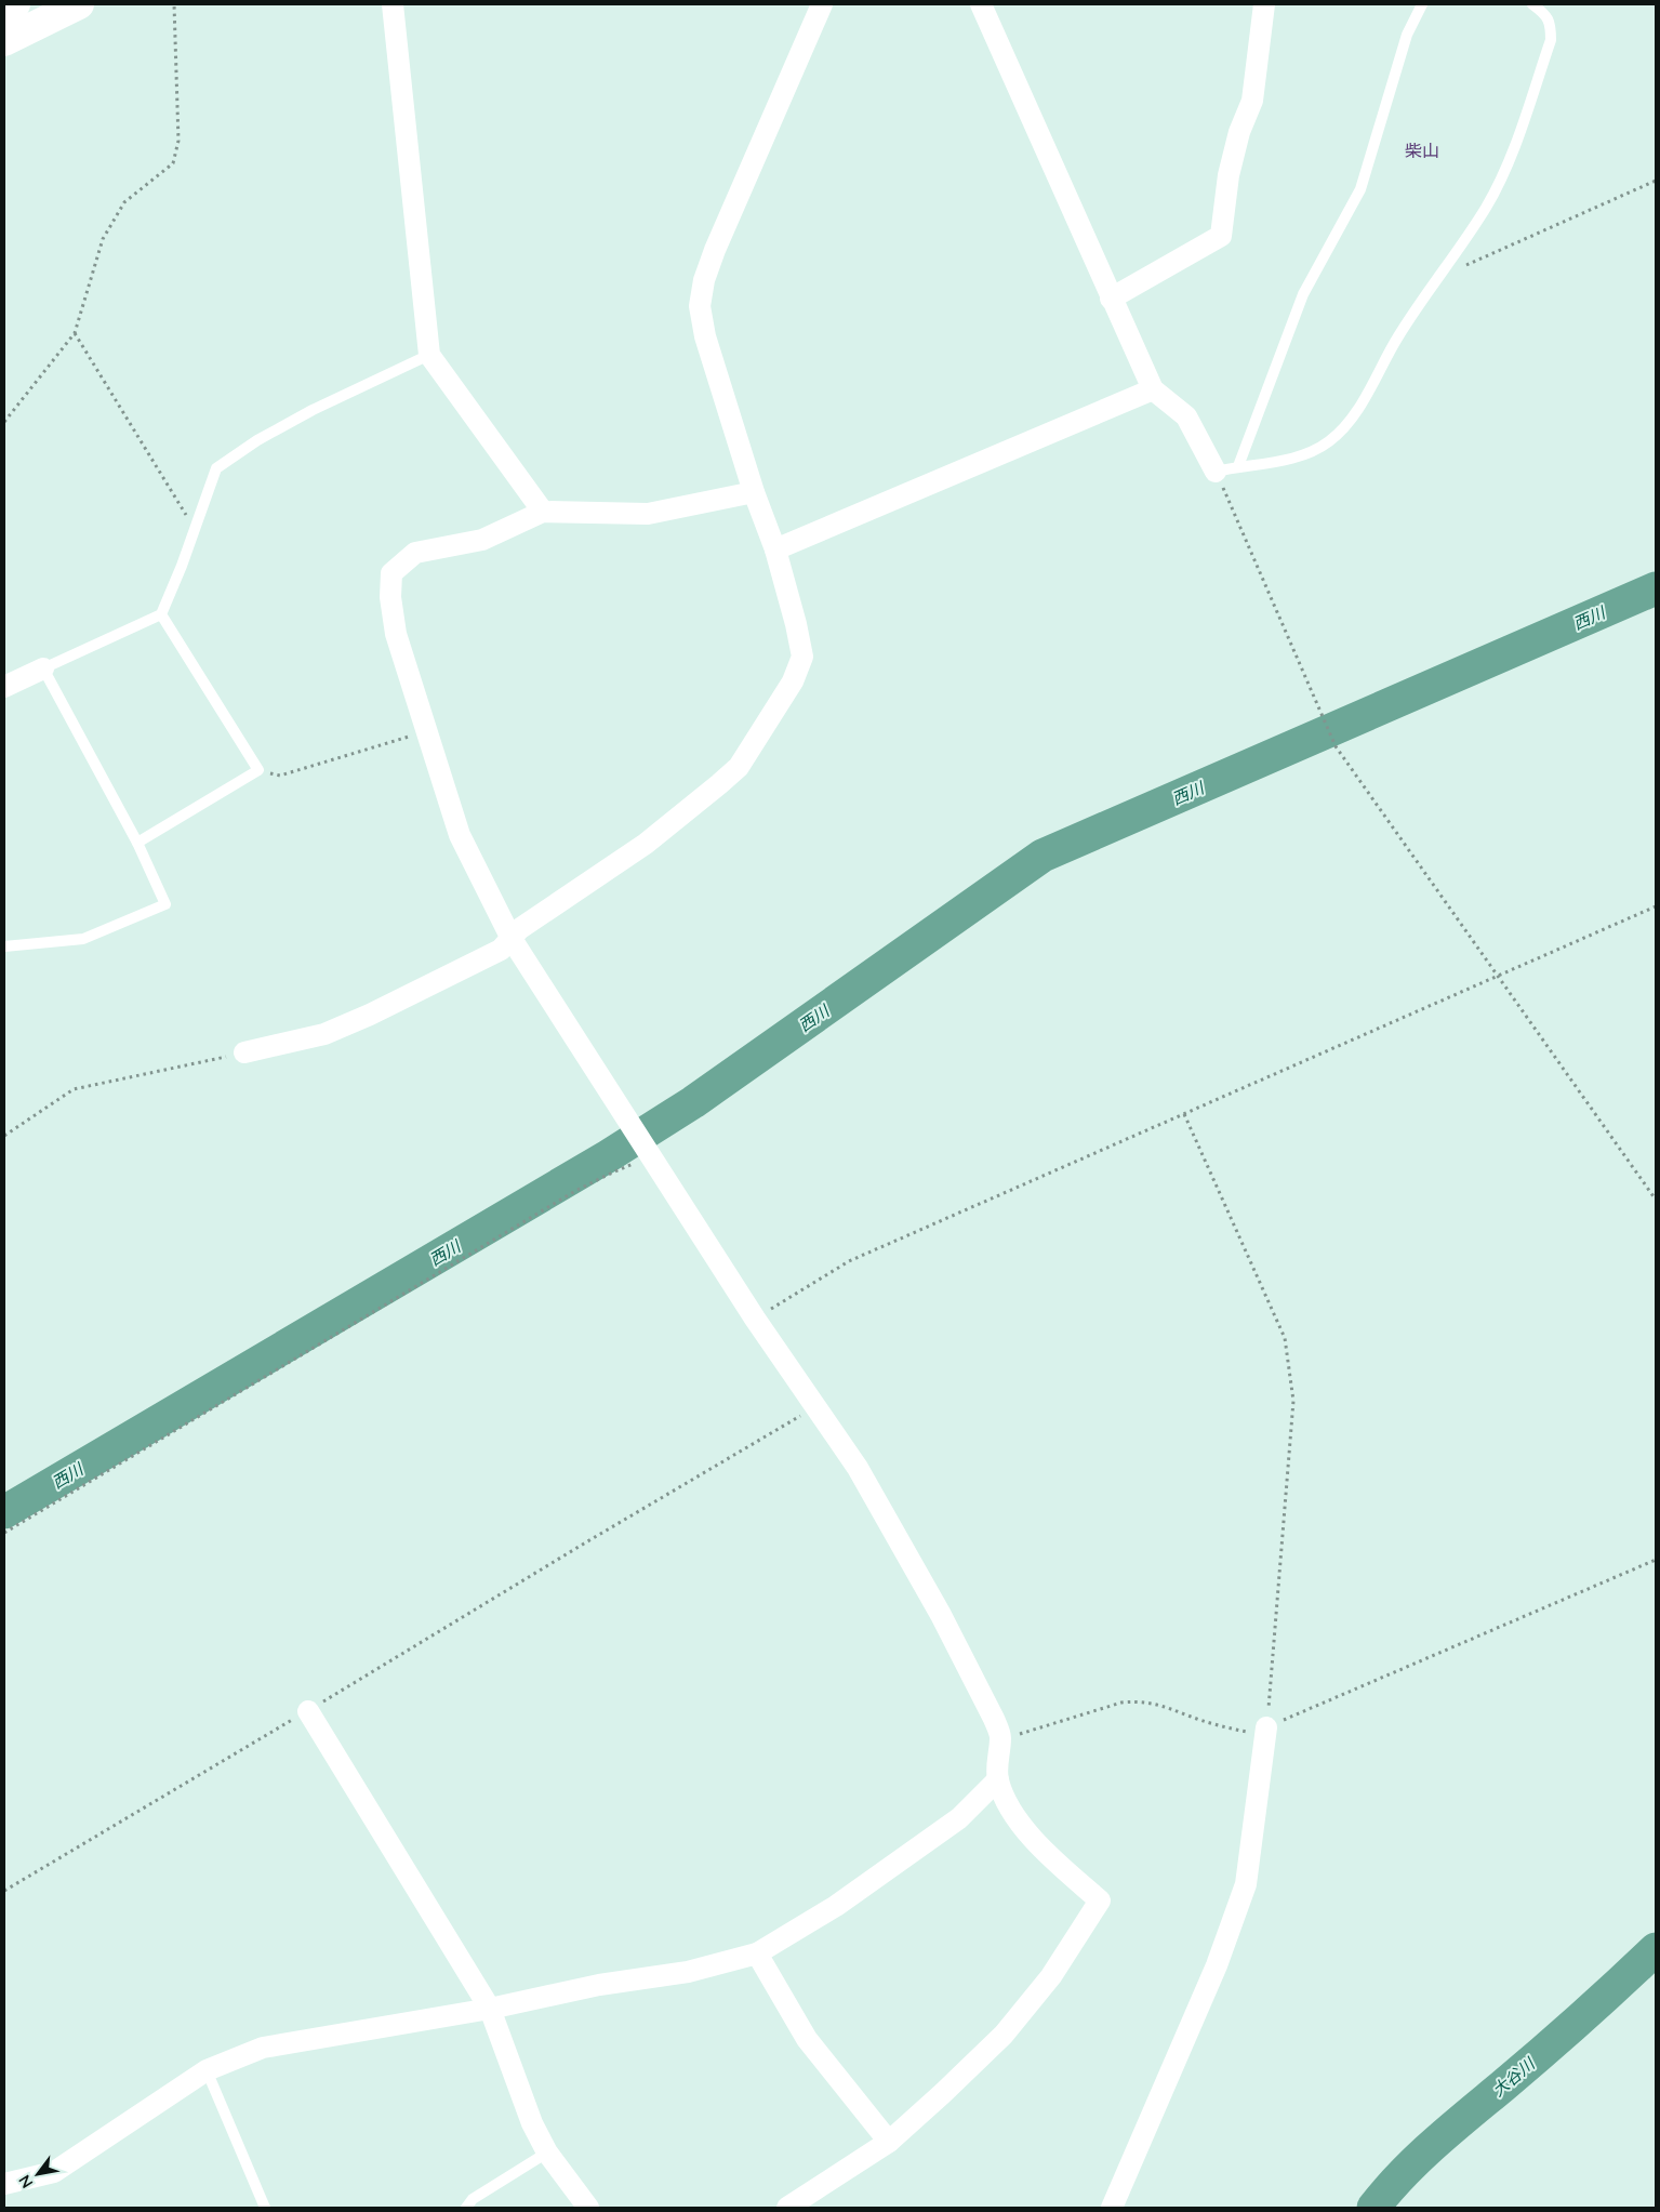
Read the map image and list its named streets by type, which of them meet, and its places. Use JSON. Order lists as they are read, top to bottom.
{
  "districts": ["柴山"],
  "water": ["西川", "大谷川"],
  "north": "bottom left"
}
